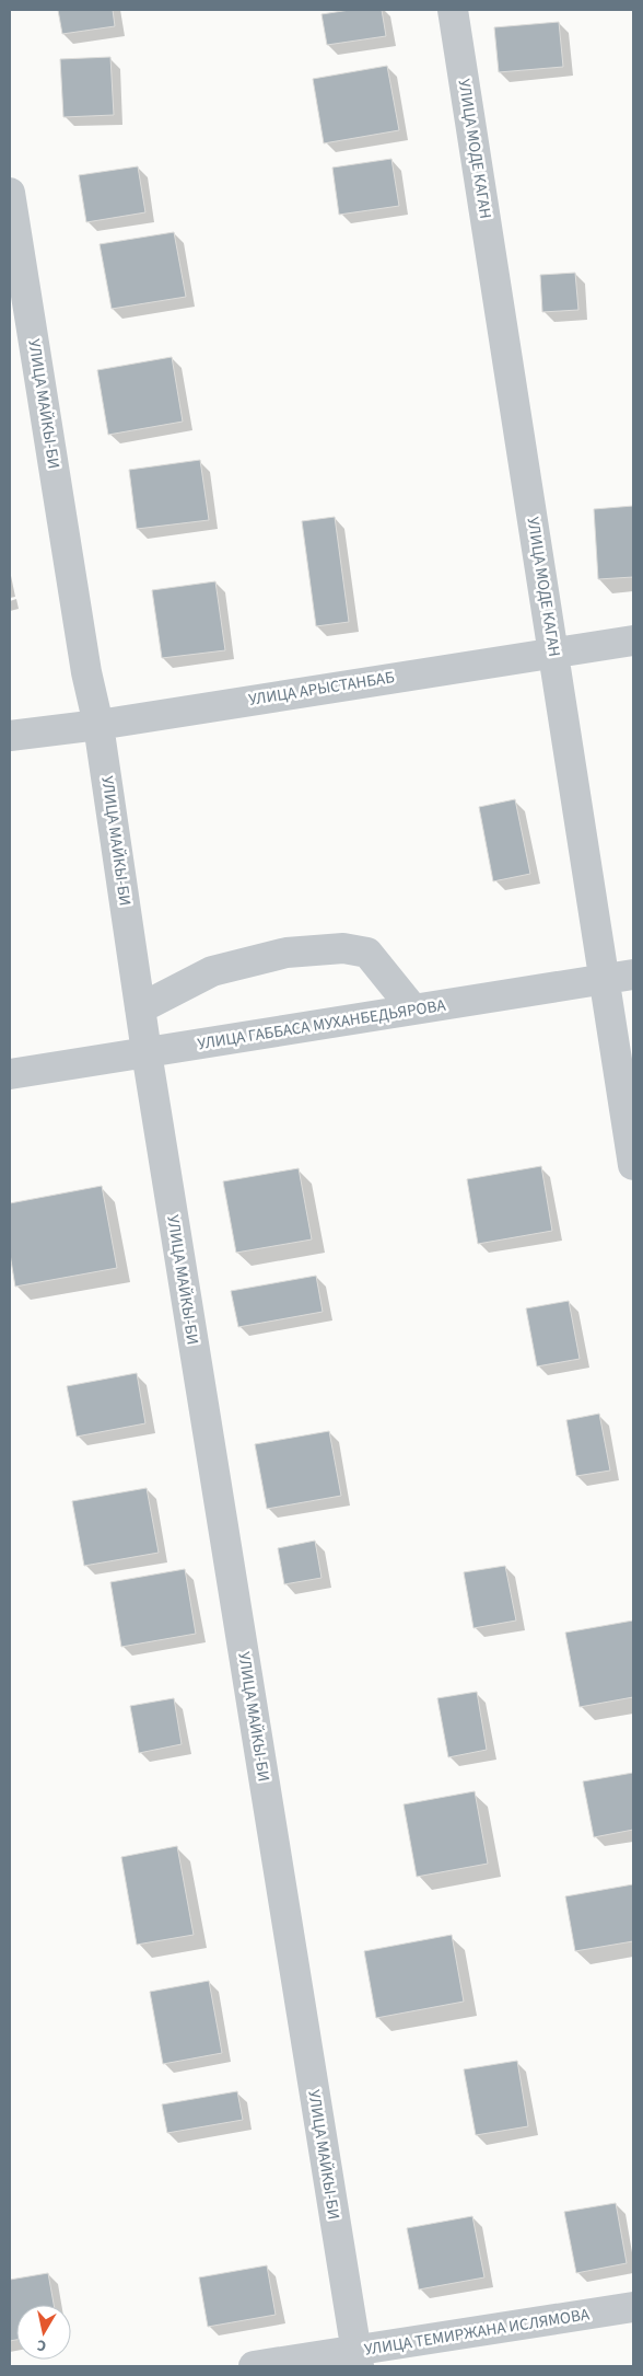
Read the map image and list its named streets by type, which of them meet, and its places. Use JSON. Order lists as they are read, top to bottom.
{
  "streets": {
    "street": [
      "УЛИЦА МОДЕ КАГАН",
      "УЛИЦА МАЙКЫ-БИ",
      "УЛИЦА АРЫСТАНБАБ",
      "УЛИЦА ГАББАСА МУХАНБЕДЬЯРОВА",
      "УЛИЦА ТЕМИРЖАНА ИСЛЯМОВА"
    ]
  },
  "crossings": [
    ["УЛИЦА МОДЕ КАГАН", "УЛИЦА АРЫСТАНБАБ"],
    ["УЛИЦА МОДЕ КАГАН", "УЛИЦА ГАББАСА МУХАНБЕДЬЯРОВА"],
    ["УЛИЦА МАЙКЫ-БИ", "УЛИЦА АРЫСТАНБАБ"],
    ["УЛИЦА МАЙКЫ-БИ", "УЛИЦА ГАББАСА МУХАНБЕДЬЯРОВА"],
    ["УЛИЦА МАЙКЫ-БИ", "УЛИЦА ТЕМИРЖАНА ИСЛЯМОВА"]
  ],
  "north": "bottom"
}
